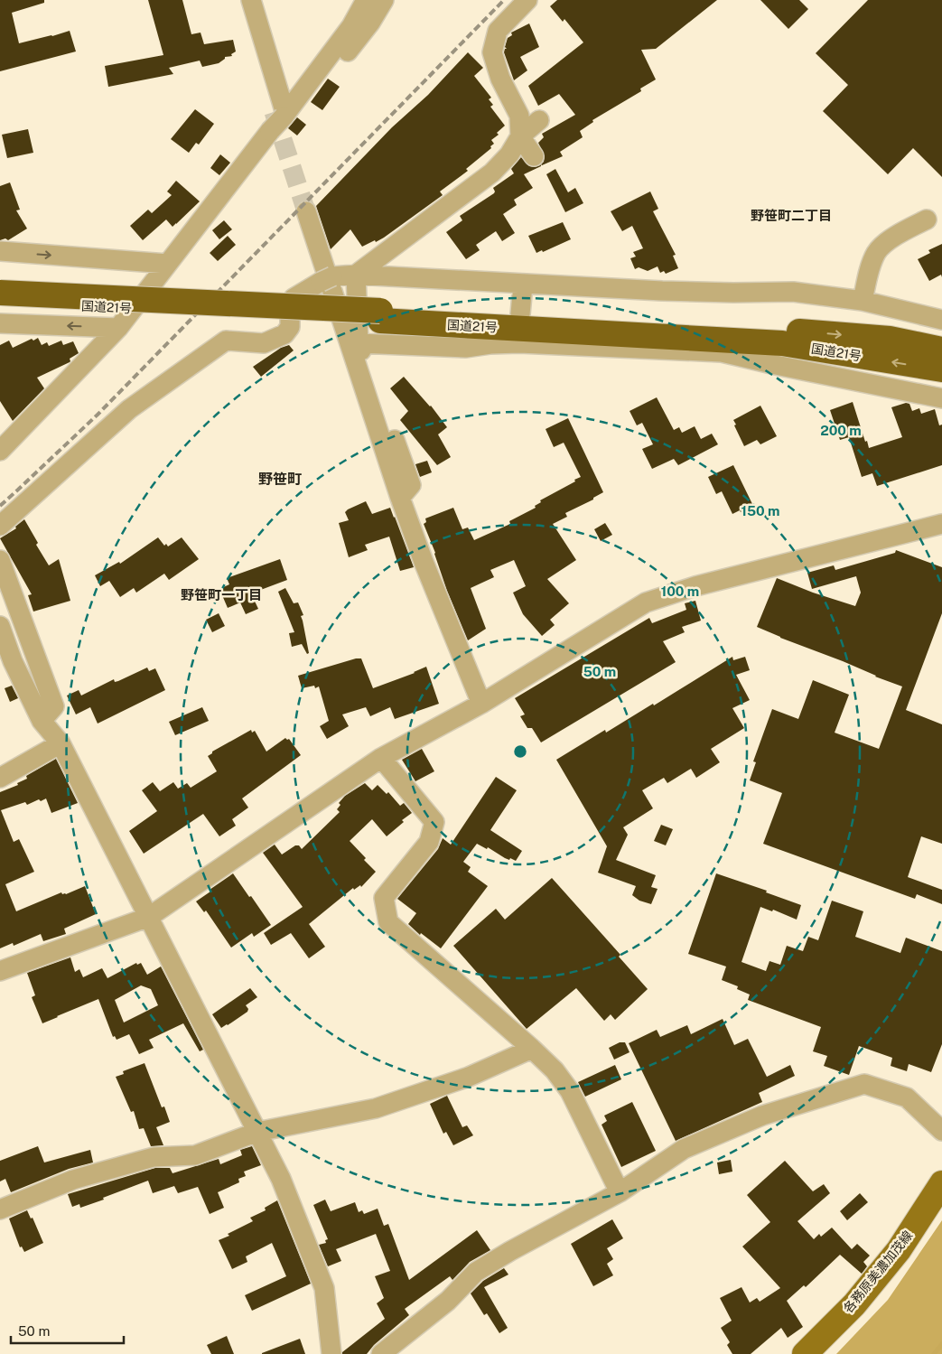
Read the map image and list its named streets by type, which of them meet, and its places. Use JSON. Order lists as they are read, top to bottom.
{
  "streets": {
    "highway": ["国道21号"],
    "main road": ["各務原美濃加茂線"]
  },
  "districts": ["野笹町二丁目", "野笹町", "野笹町一丁目"],
  "scale_bar": "50 m",
  "rings": [
    "200 m",
    "150 m",
    "100 m",
    "50 m"
  ]
}
